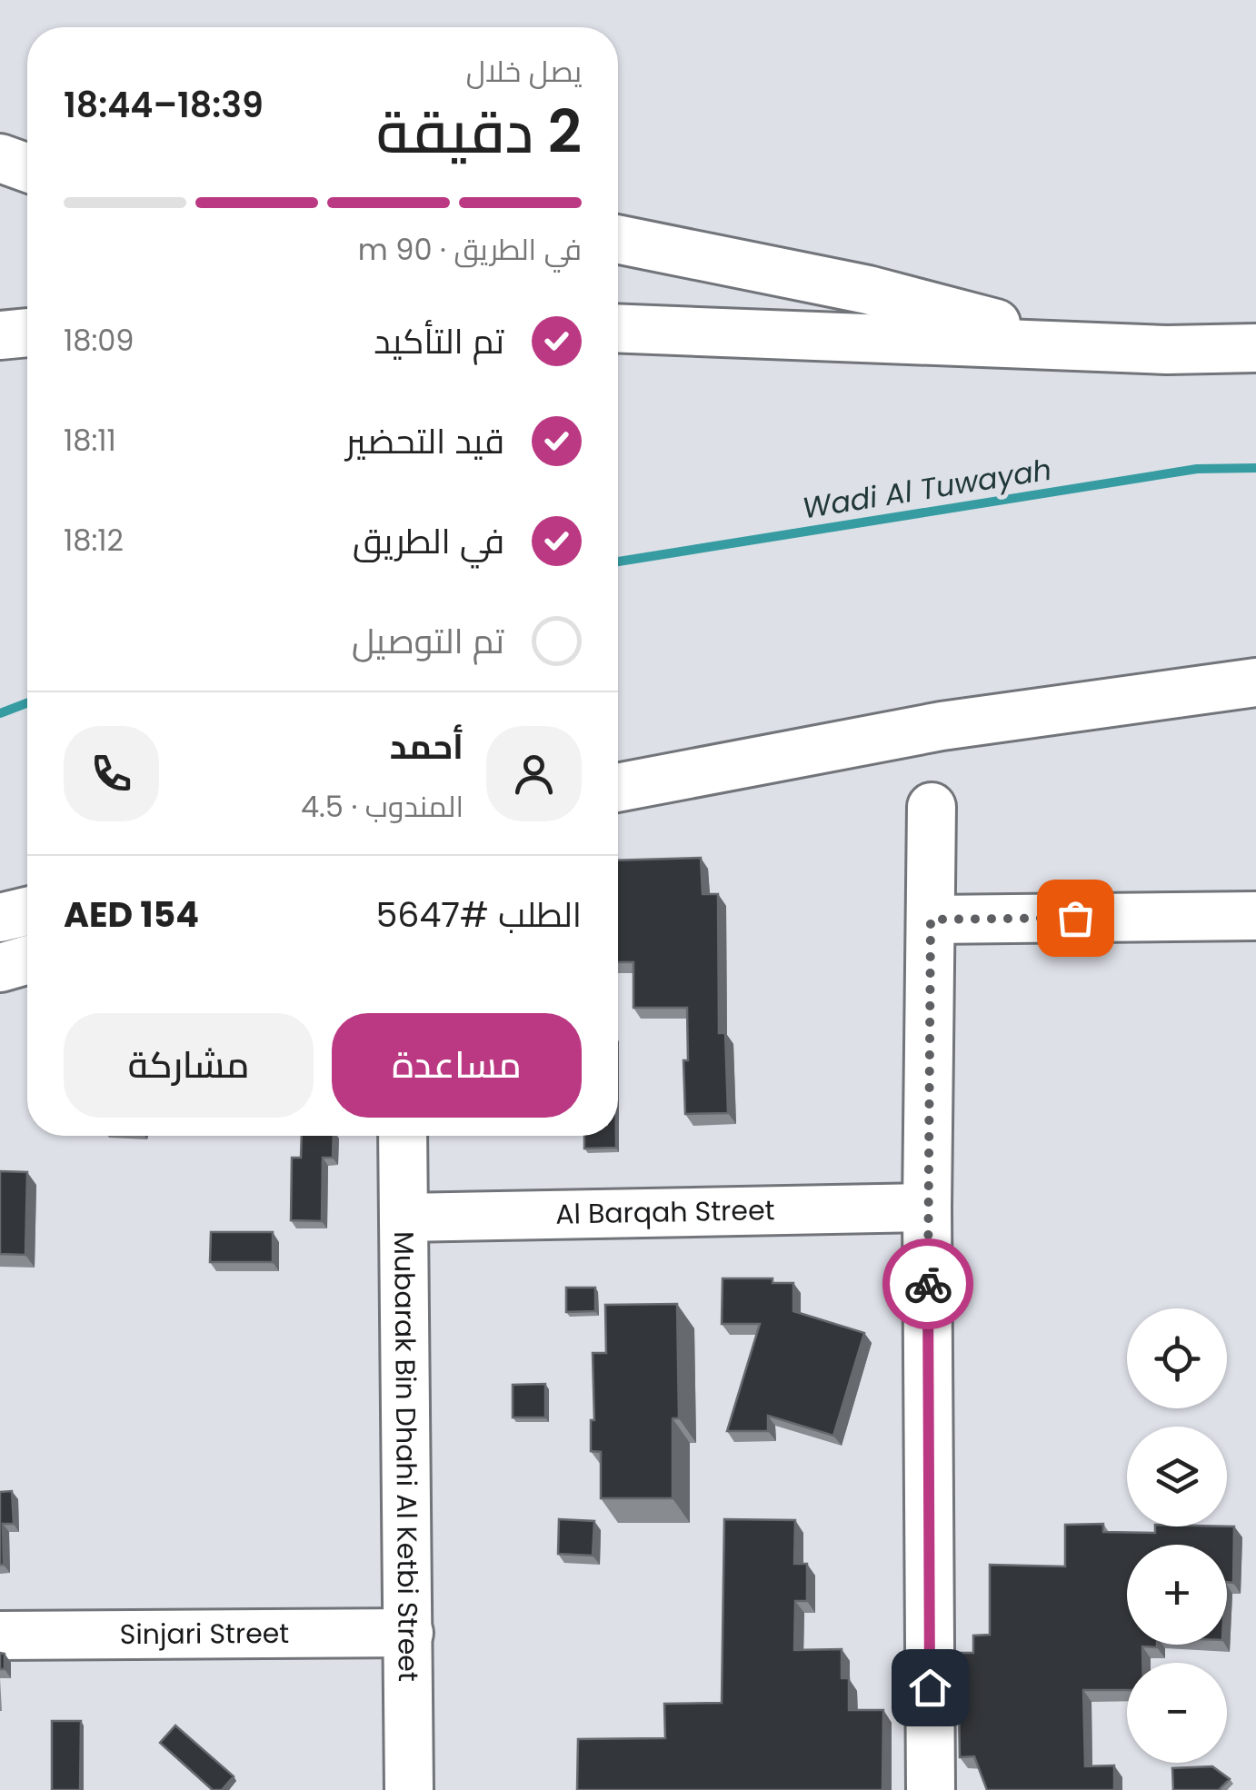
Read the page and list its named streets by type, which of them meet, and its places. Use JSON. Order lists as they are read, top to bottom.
{
  "streets": {
    "street": ["Al Barqah Street", "Mubarak Bin Dhahi Al Ketbi Street", "Sinjari Street"]
  },
  "crossings": [
    ["Al Barqah Street", "Mubarak Bin Dhahi Al Ketbi Street"],
    ["Mubarak Bin Dhahi Al Ketbi Street", "Sinjari Street"]
  ],
  "water": ["Wadi Al Tuwayah"],
  "page": {
    "heading": ["2 دقيقة", "يصل خلال", "18:39–18:44"],
    "panel": [
      "أحمد",
      "المندوب · 4.5",
      "الطلب #5647",
      "AED 154"
    ],
    "bar": "في الطريق · 90 m",
    "list": [
      ["تم التأكيد", "18:09"],
      ["قيد التحضير", "18:11"],
      ["في الطريق", "18:12"],
      "تم التوصيل"
    ],
    "buttons": ["مساعدة", "مشاركة"],
    "map_buttons": ["+", "−"]
  }
}
